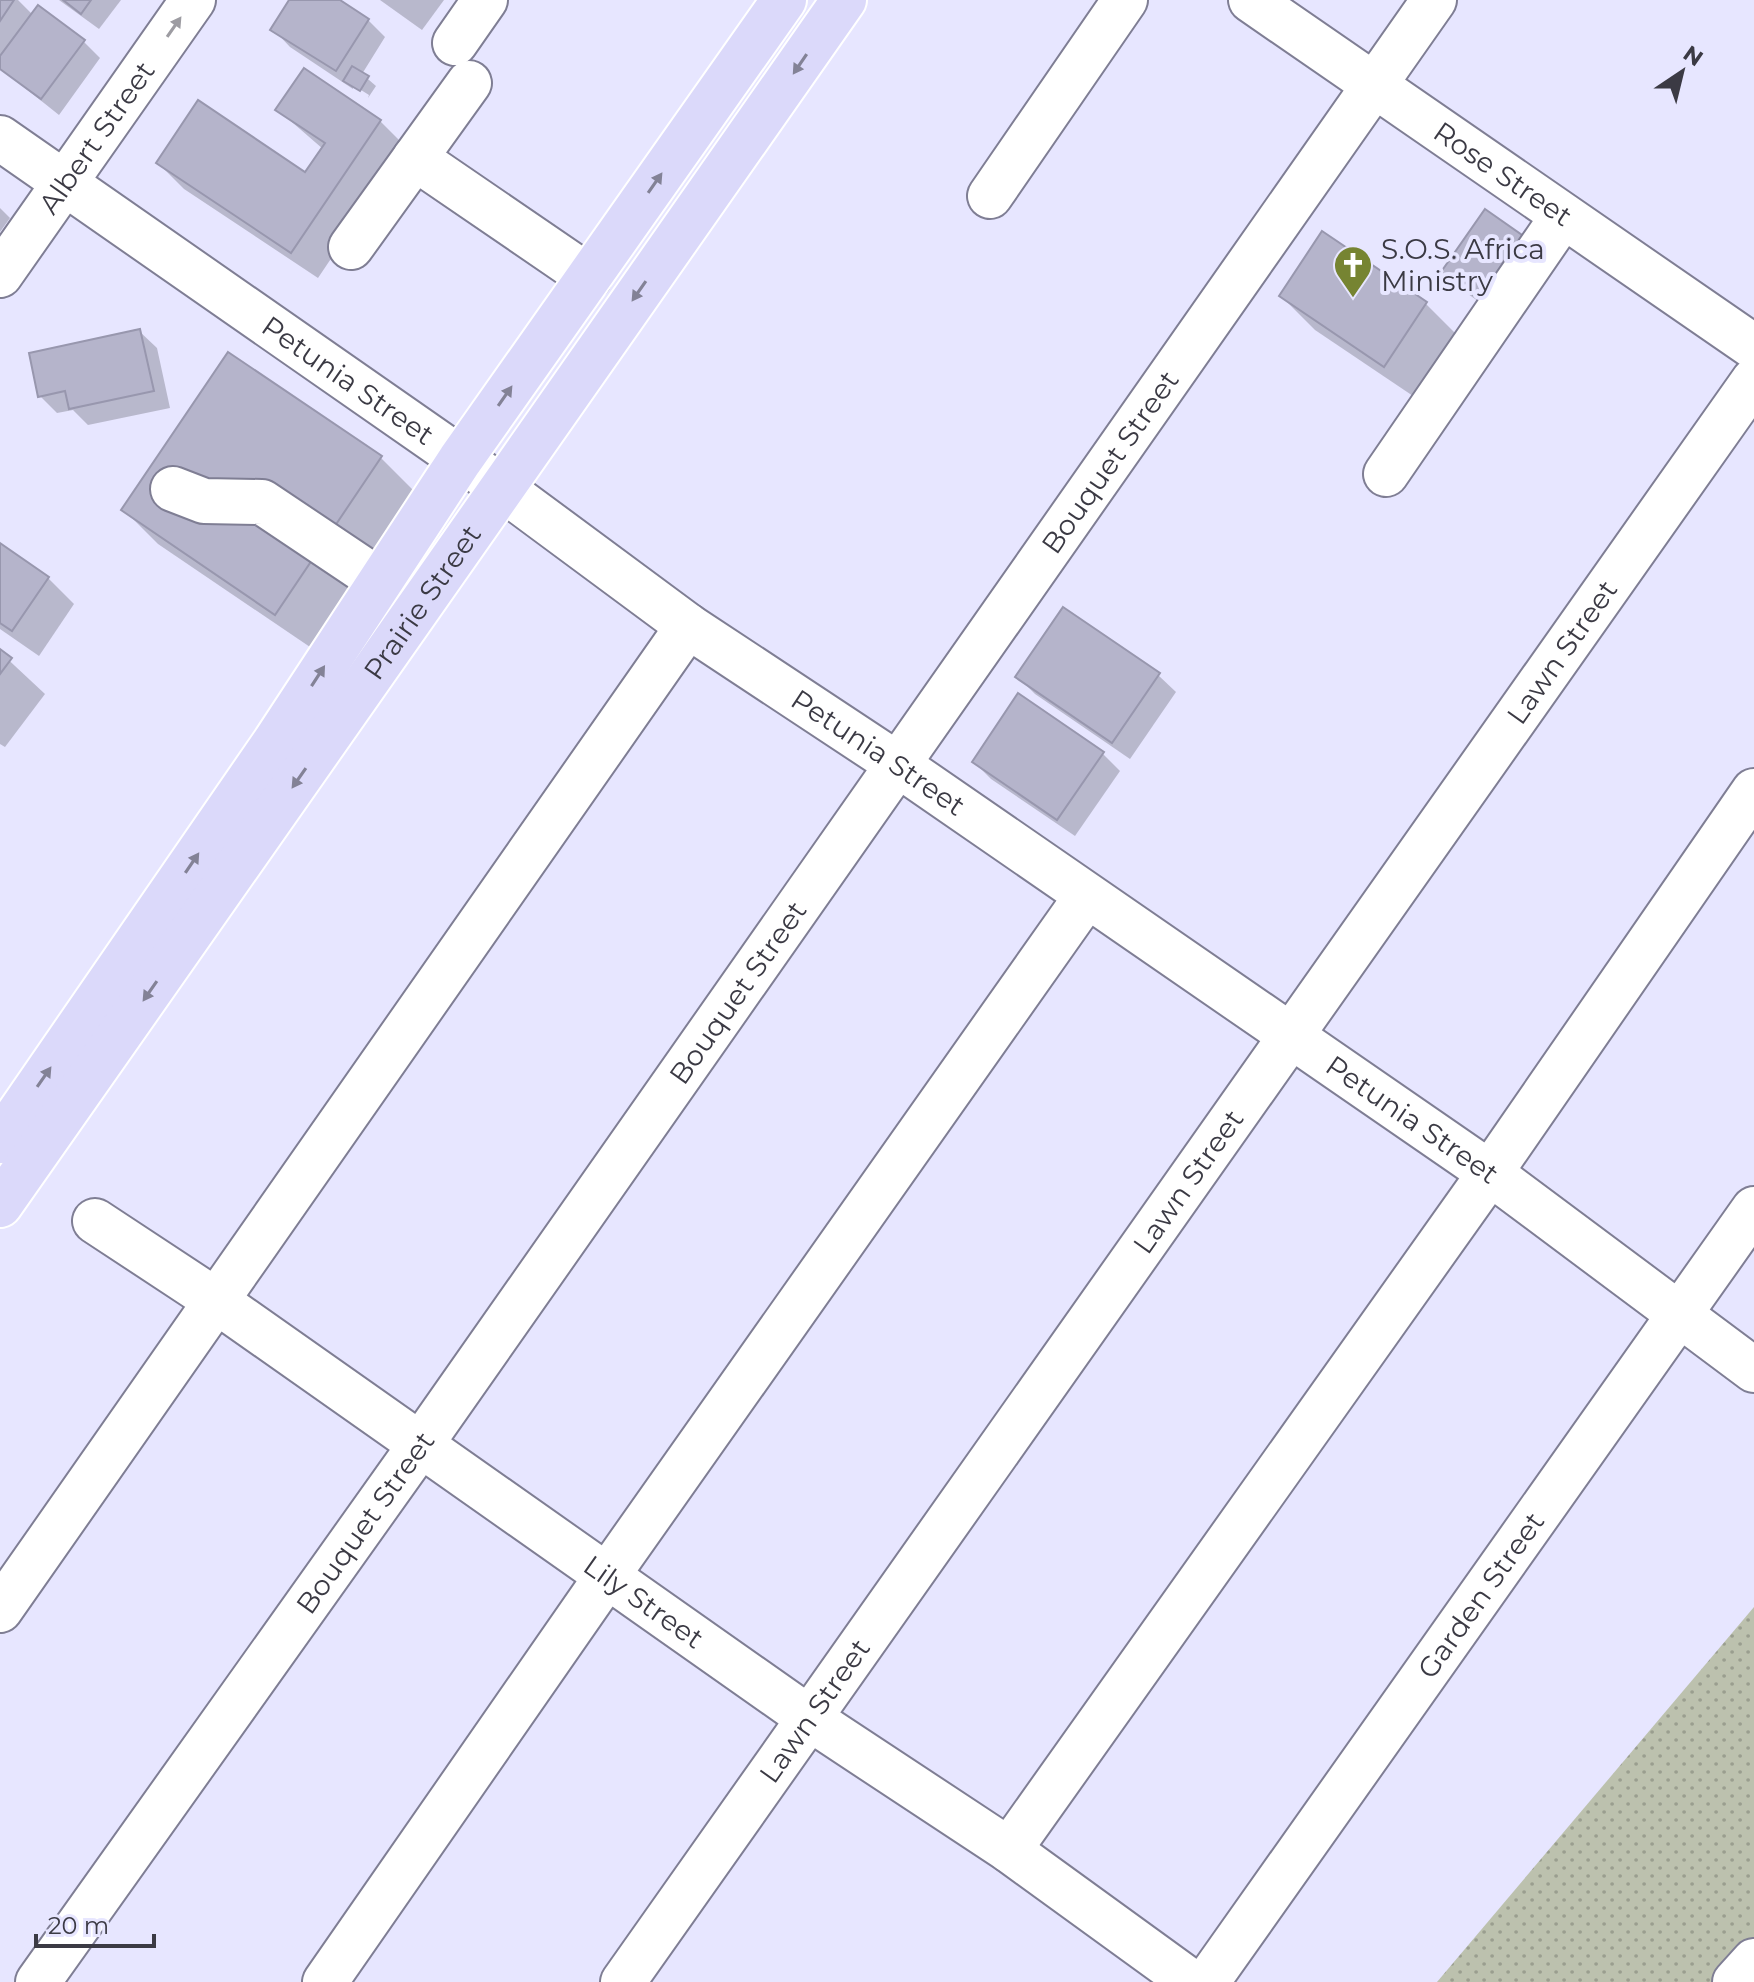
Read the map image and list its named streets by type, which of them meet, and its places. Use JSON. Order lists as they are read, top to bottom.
{
  "streets": {
    "main road": ["Prairie Street"],
    "street": [
      "Albert Street",
      "Rose Street",
      "Petunia Street",
      "Bouquet Street",
      "Lawn Street",
      "Garden Street",
      "Lily Street"
    ]
  },
  "crossings": [
    ["Albert Street", "Petunia Street"],
    ["Rose Street", "Bouquet Street"],
    ["Petunia Street", "Bouquet Street"],
    ["Petunia Street", "Prairie Street"],
    ["Petunia Street", "Lawn Street"],
    ["Petunia Street", "Garden Street"],
    ["Bouquet Street", "Lily Street"],
    ["Lawn Street", "Lily Street"]
  ],
  "places": {
    "church": ["S.O.S. Africa Ministry"]
  },
  "scale_bar": "20 m",
  "north": "top right"
}
